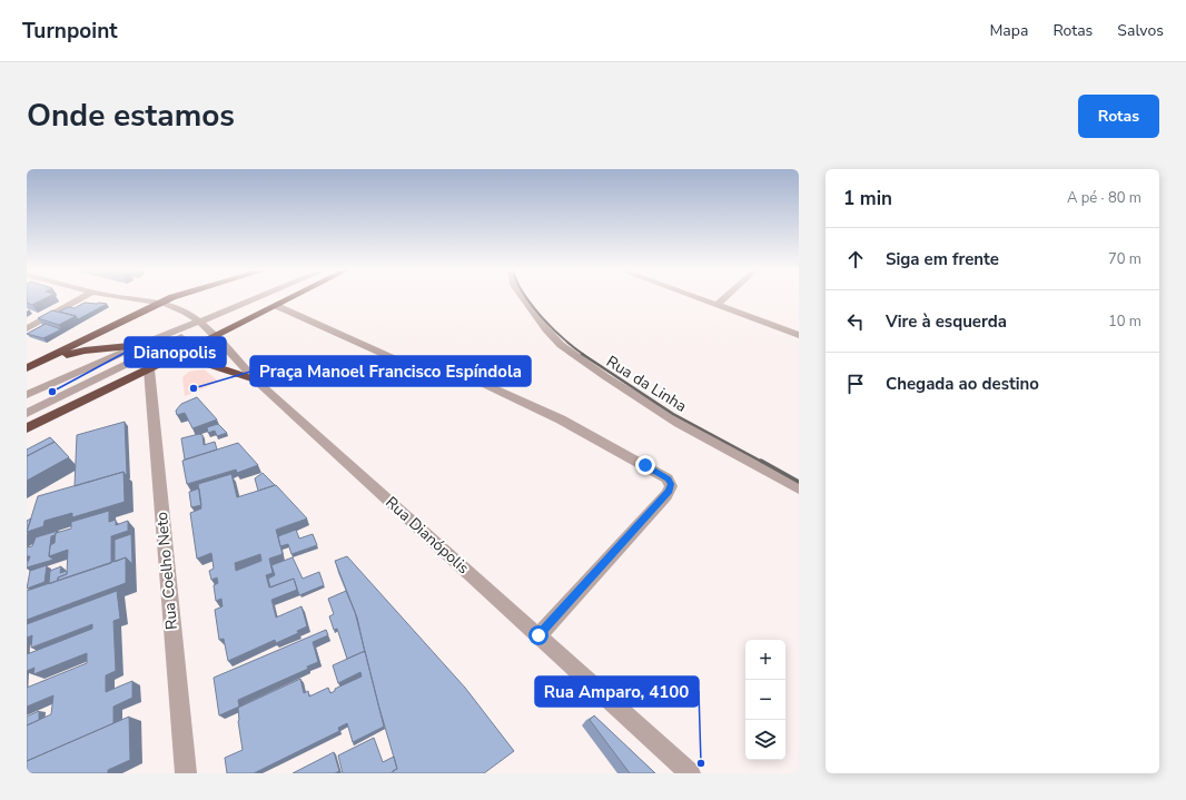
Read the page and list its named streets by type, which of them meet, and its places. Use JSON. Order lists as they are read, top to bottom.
{
  "streets": {
    "street": ["Rua da Linha", "Rua Dianópolis", "Rua Coelho Neto"]
  },
  "places": ["Praça Manoel Francisco Espíndola", "Dianopolis", "Rua Amparo, 4100"],
  "page": {
    "header": "Turnpoint",
    "nav": ["Mapa", "Rotas", "Salvos"],
    "title": "Onde estamos",
    "buttons": "Rotas",
    "heading": ["1 min", "A pé · 80 m"],
    "list": [
      ["Siga em frente", "70 m"],
      ["Vire à esquerda", "10 m"],
      "Chegada ao destino"
    ],
    "map_buttons": ["+", "−"]
  }
}
